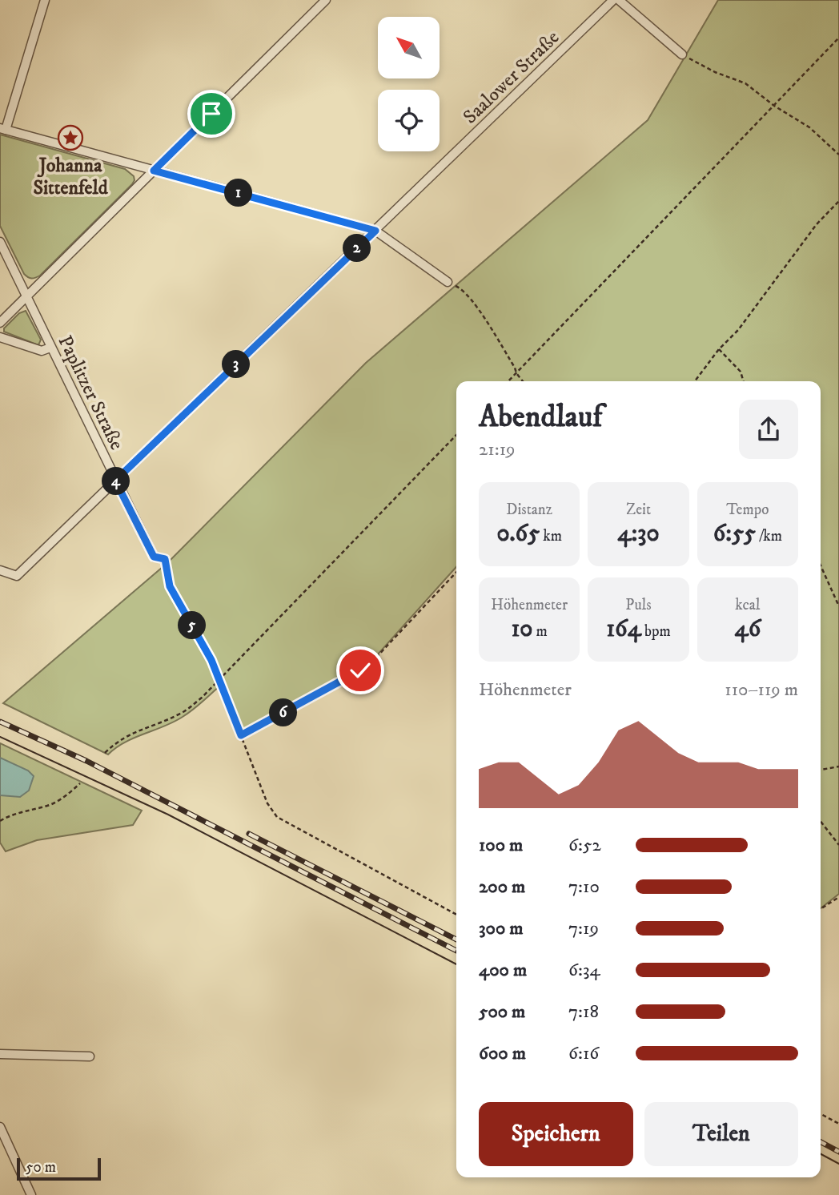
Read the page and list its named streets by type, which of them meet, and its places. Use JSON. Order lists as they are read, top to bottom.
{
  "streets": {
    "street": ["Saalower Straße", "Paplitzer Straße"]
  },
  "crossings": [
    ["Saalower Straße", "Paplitzer Straße"]
  ],
  "places": {
    "place": ["Johanna Sittenfeld"]
  },
  "scale_bar": "50 m",
  "north": "top left",
  "page": {
    "pins": [
      "1",
      "2",
      "3",
      "4",
      "5",
      "6"
    ],
    "heading": ["Abendlauf", "21:19"],
    "stats": [
      ["Distanz", "0.65 km"],
      ["Zeit", "4:30"],
      ["Tempo", "6:55 /km"],
      ["Höhenmeter", "10 m"],
      ["Puls", "164 bpm"],
      ["kcal", "46"]
    ],
    "chart": ["Höhenmeter", "110–119 m"],
    "list": [
      {
        "name": "100 m",
        "note": "6:52"
      },
      {
        "name": "200 m",
        "note": "7:10"
      },
      {
        "name": "300 m",
        "note": "7:19"
      },
      {
        "name": "400 m",
        "note": "6:34"
      },
      {
        "name": "500 m",
        "note": "7:18"
      },
      {
        "name": "600 m",
        "note": "6:16"
      }
    ],
    "buttons": ["Speichern", "Teilen"],
    "scale": "50 m"
  }
}
